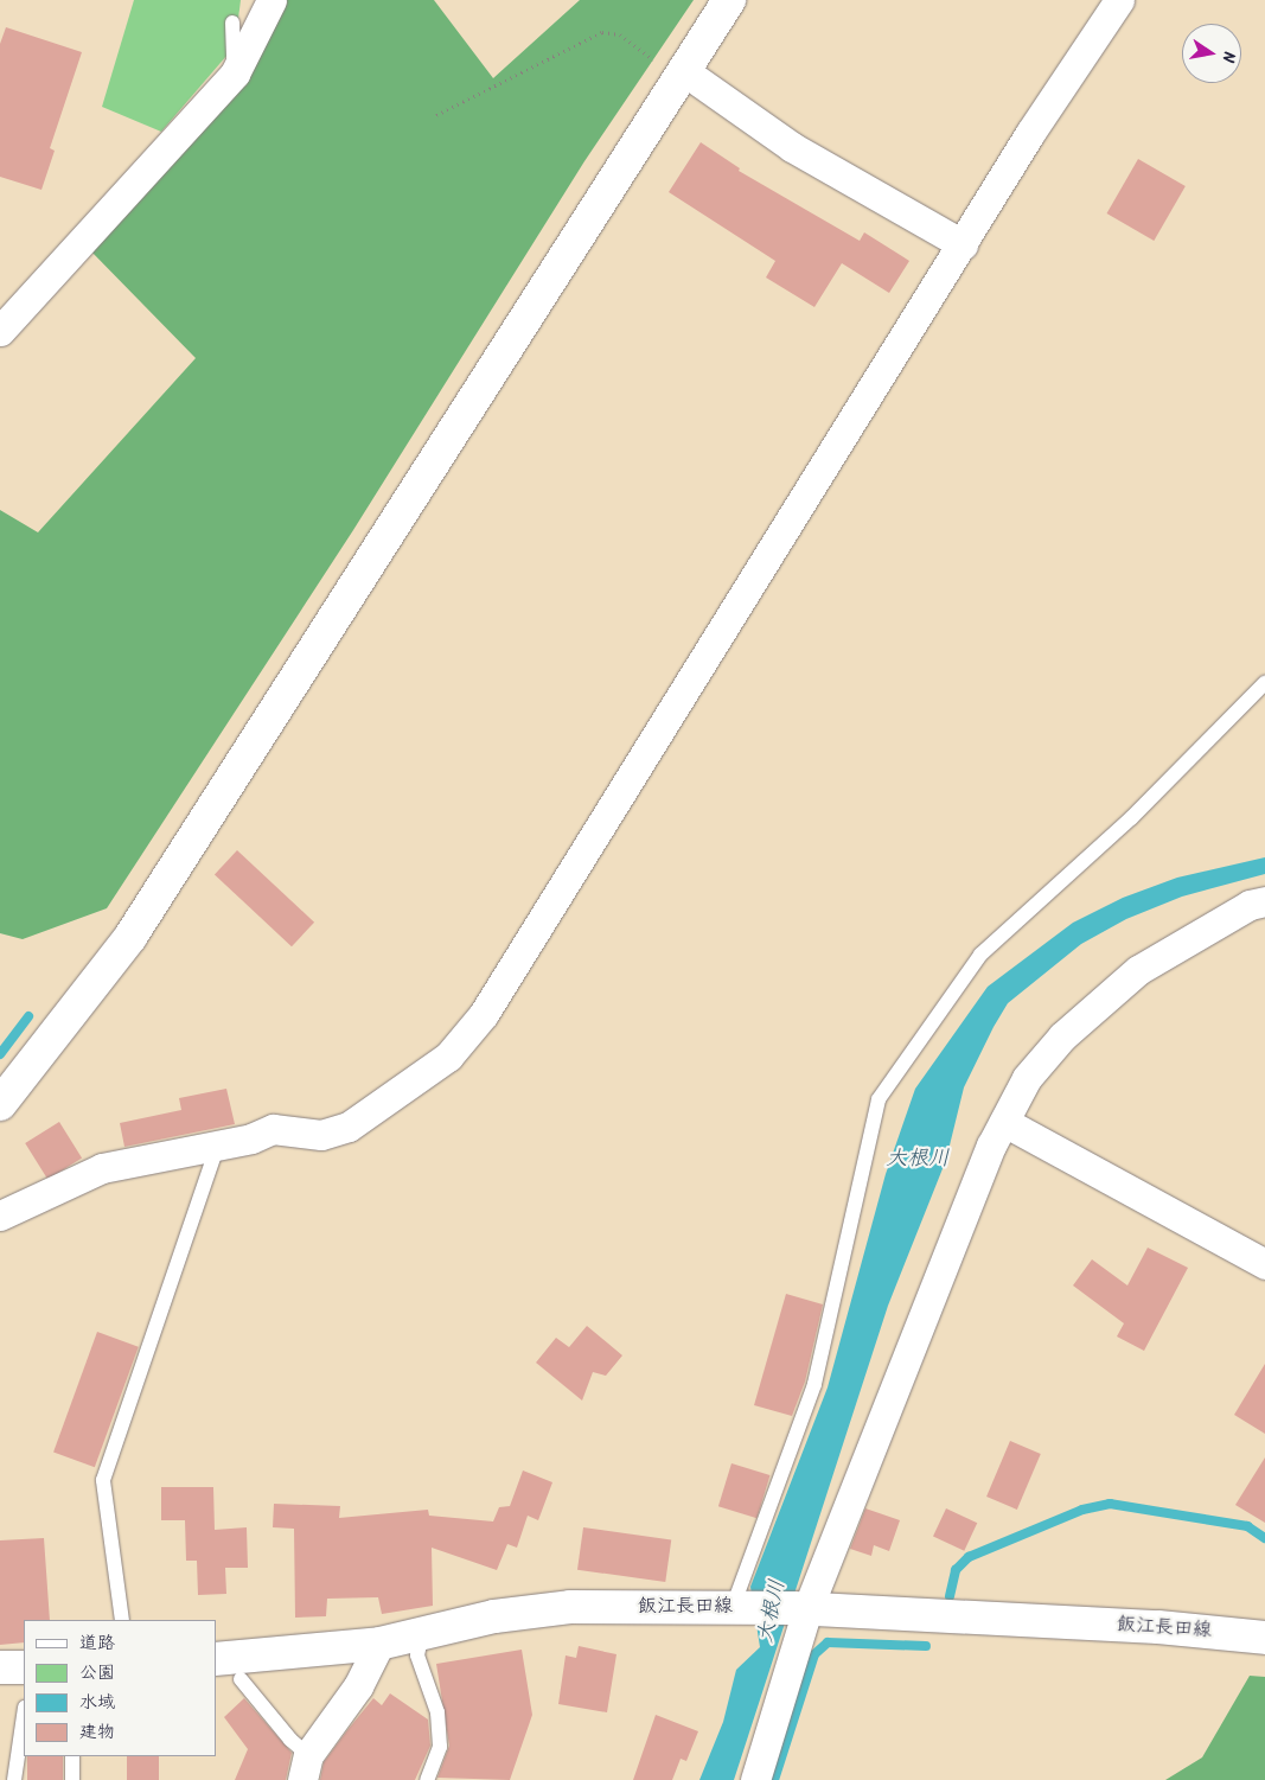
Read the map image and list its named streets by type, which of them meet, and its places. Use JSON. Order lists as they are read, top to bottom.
{
  "streets": {
    "street": ["飯江長田線"]
  },
  "water": ["大根川"],
  "legend": [
    "道路",
    "公園",
    "水域",
    "建物"
  ],
  "north": "right"
}
